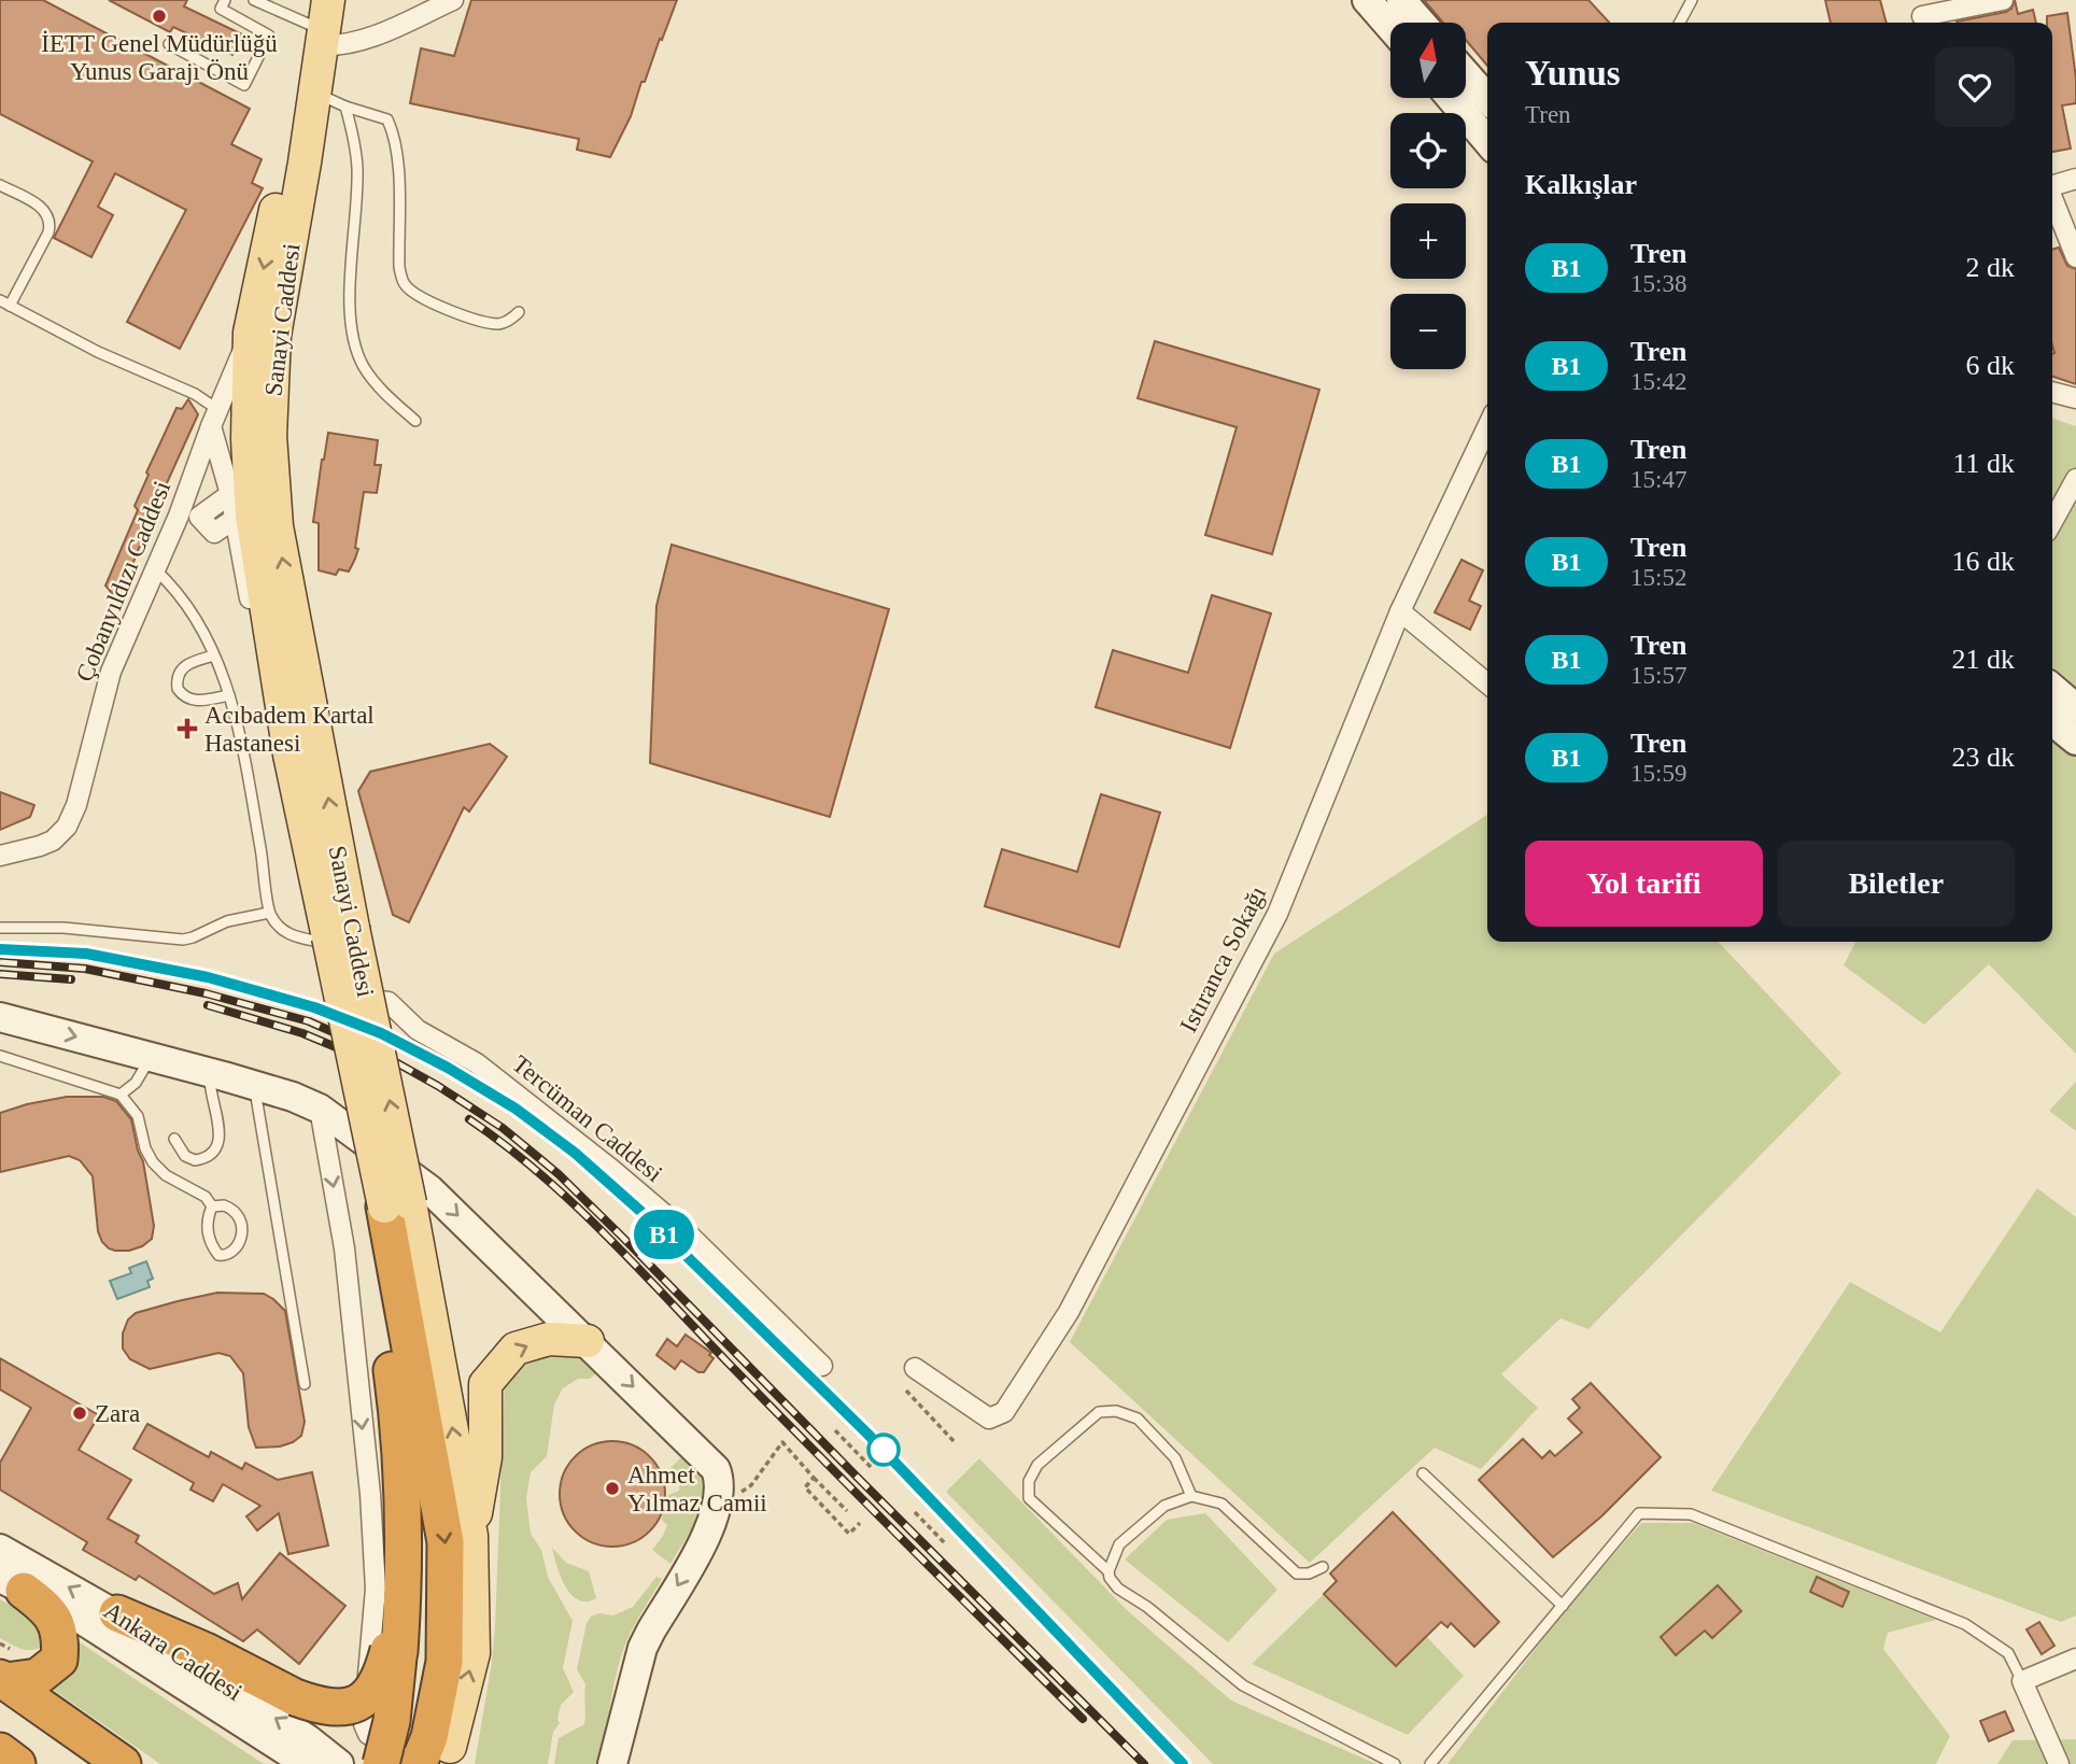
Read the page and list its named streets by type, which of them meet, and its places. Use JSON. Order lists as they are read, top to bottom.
{
  "streets": {
    "main road": ["Sanayi Caddesi", "Ankara Caddesi"],
    "street": ["Çobanyıldızı Caddesi", "Istıranca Sokağı", "Tercüman Caddesi"]
  },
  "crossings": [
    ["Sanayi Caddesi", "Çobanyıldızı Caddesi"],
    ["Sanayi Caddesi", "Tercüman Caddesi"]
  ],
  "places": {
    "other": ["İETT Genel Müdürlüğü Yunus Garajı Önü", "Zara", "Ahmet Yılmaz Camii"],
    "health": ["Acıbadem Kartal Hastanesi"]
  },
  "north": "top",
  "page": {
    "on_map": "B1",
    "map_buttons": ["+", "−"],
    "heading": [
      ["Yunus", "Tren"],
      "Kalkışlar"
    ],
    "list": [
      {
        "mark": "B1",
        "name": "Tren",
        "note": "15:38",
        "value": "2 dk"
      },
      {
        "mark": "B1",
        "name": "Tren",
        "note": "15:42",
        "value": "6 dk"
      },
      {
        "mark": "B1",
        "name": "Tren",
        "note": "15:47",
        "value": "11 dk"
      },
      {
        "mark": "B1",
        "name": "Tren",
        "note": "15:52",
        "value": "16 dk"
      },
      {
        "mark": "B1",
        "name": "Tren",
        "note": "15:57",
        "value": "21 dk"
      },
      {
        "mark": "B1",
        "name": "Tren",
        "note": "15:59",
        "value": "23 dk"
      }
    ],
    "buttons": ["Yol tarifi", "Biletler"]
  }
}
